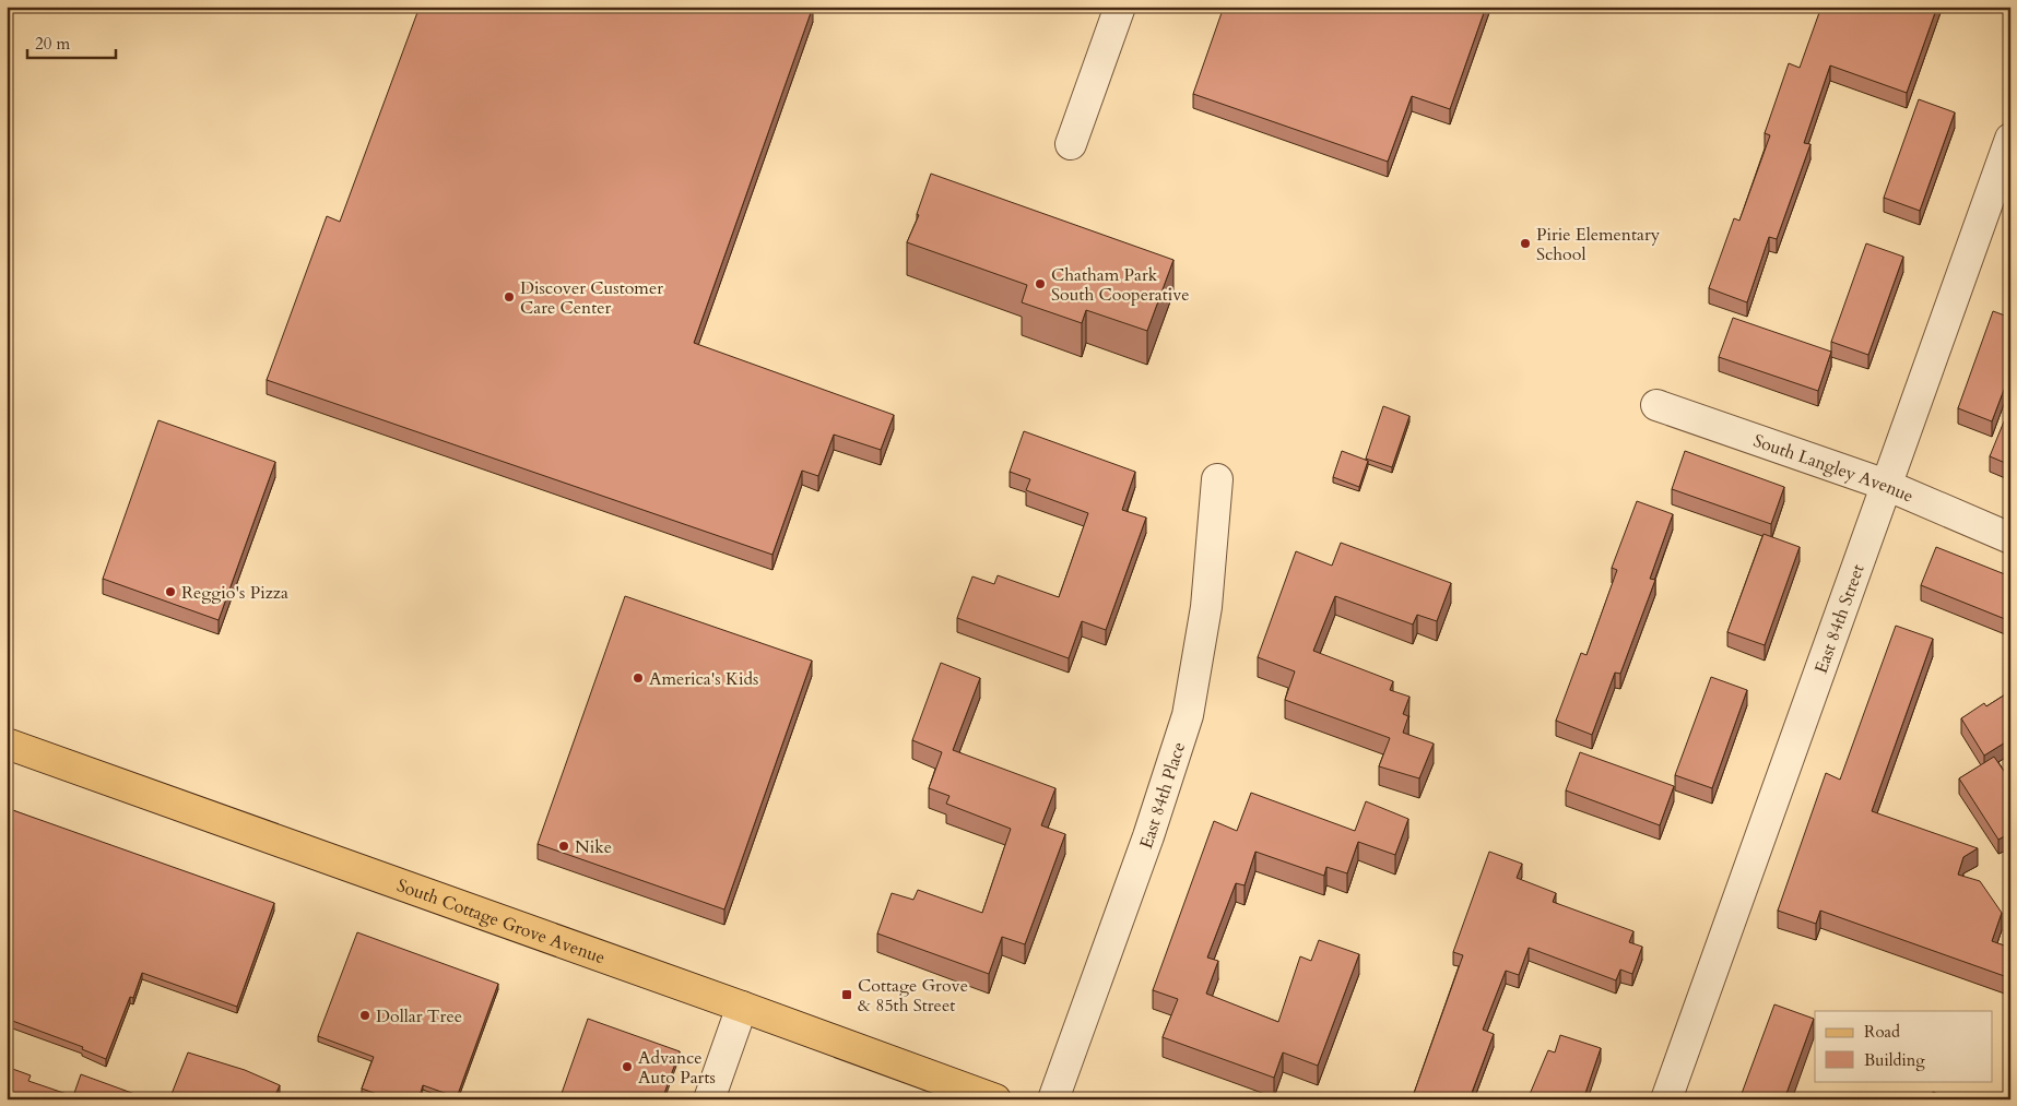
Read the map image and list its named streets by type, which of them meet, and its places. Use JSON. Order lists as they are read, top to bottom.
{
  "streets": {
    "main road": ["South Cottage Grove Avenue"],
    "street": ["South Langley Avenue", "East 84th Street", "East 84th Place"]
  },
  "crossings": [
    ["South Langley Avenue", "East 84th Street"]
  ],
  "places": {
    "other": [
      "Pirie Elementary School",
      "Chatham Park South Cooperative",
      "Discover Customer Care Center",
      "Reggio's Pizza",
      "America's Kids",
      "Nike",
      "Dollar Tree",
      "Advance Auto Parts"
    ],
    "transit": ["Cottage Grove & 85th Street"]
  },
  "legend": ["Road", "Building"],
  "scale_bar": "20 m"
}
